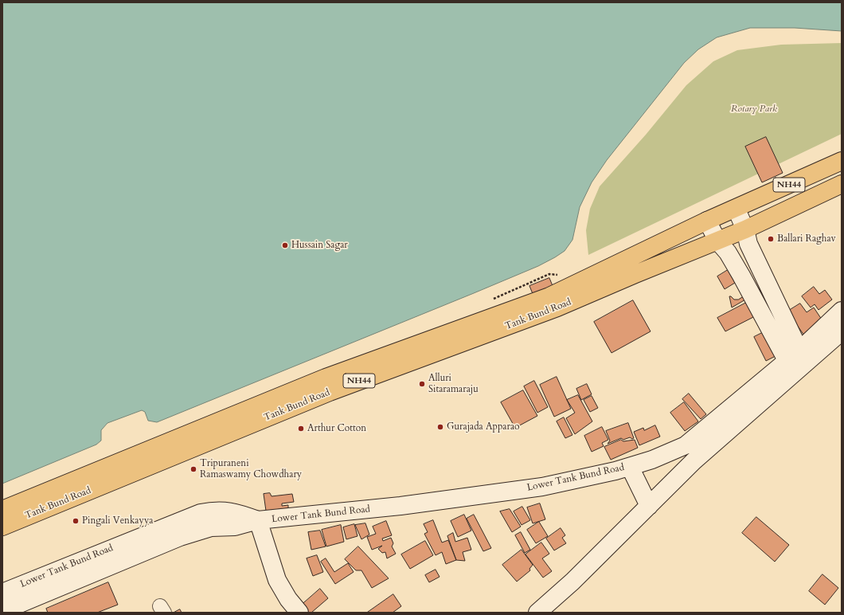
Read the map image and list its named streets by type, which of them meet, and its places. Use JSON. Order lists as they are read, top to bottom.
{
  "streets": {
    "highway": ["NH44", "Tank Bund Road"],
    "main road": ["Lower Tank Bund Road"]
  },
  "crossings": [
    ["NH44", "Tank Bund Road"]
  ],
  "parks": ["Rotary Park"],
  "places": [
    "Ballari Raghav",
    "Hussain Sagar",
    "Alluri Sitaramaraju",
    "Gurajada Apparao",
    "Arthur Cotton",
    "Tripuraneni Ramaswamy Chowdhary",
    "Pingali Venkayya"
  ]
}
